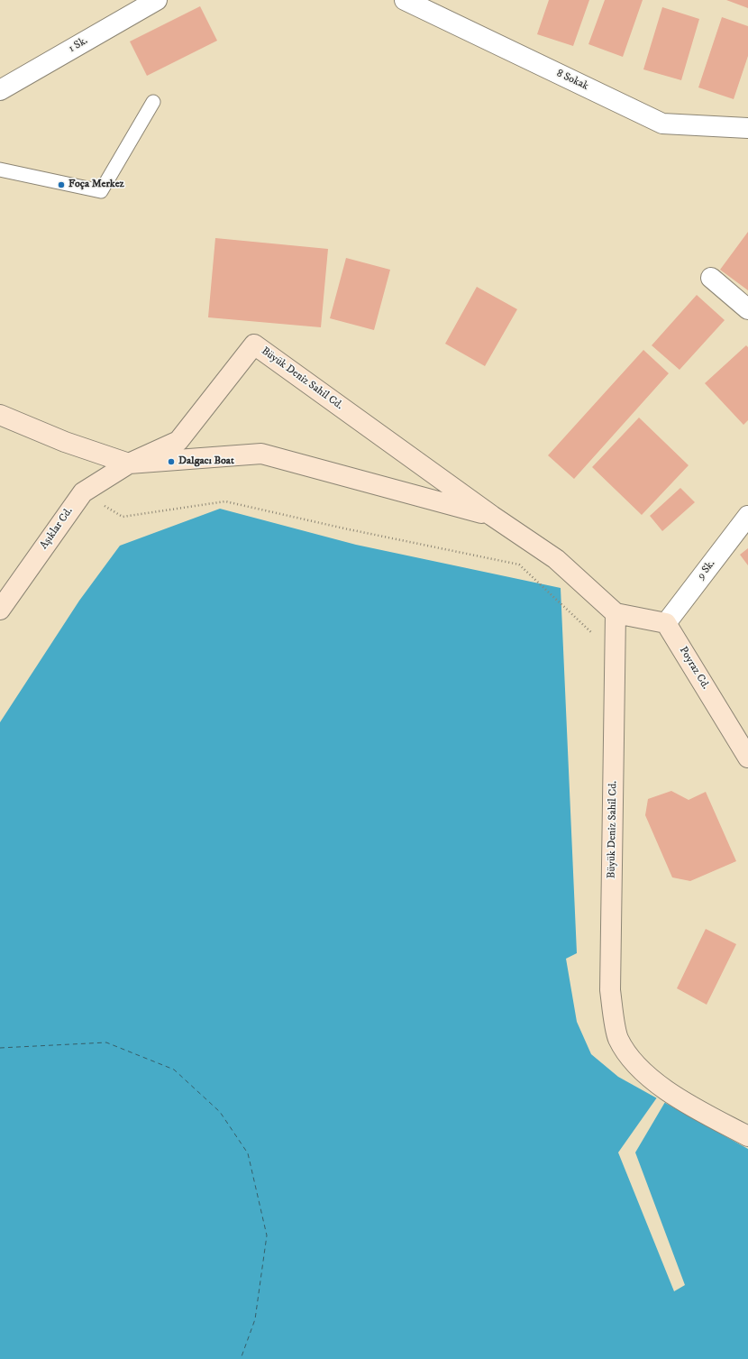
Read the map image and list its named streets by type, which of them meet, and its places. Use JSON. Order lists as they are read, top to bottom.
{
  "streets": {
    "street": [
      "1 Sk.",
      "8 Sokak",
      "Büyük Deniz Sahil Cd.",
      "Aşıklar Cd.",
      "9 Sk.",
      "Poyraz Cd."
    ]
  },
  "crossings": [
    ["Büyük Deniz Sahil Cd.", "Aşıklar Cd."],
    ["9 Sk.", "Poyraz Cd."]
  ],
  "places": ["Foça Merkez", "Dalgacı Boat"]
}
